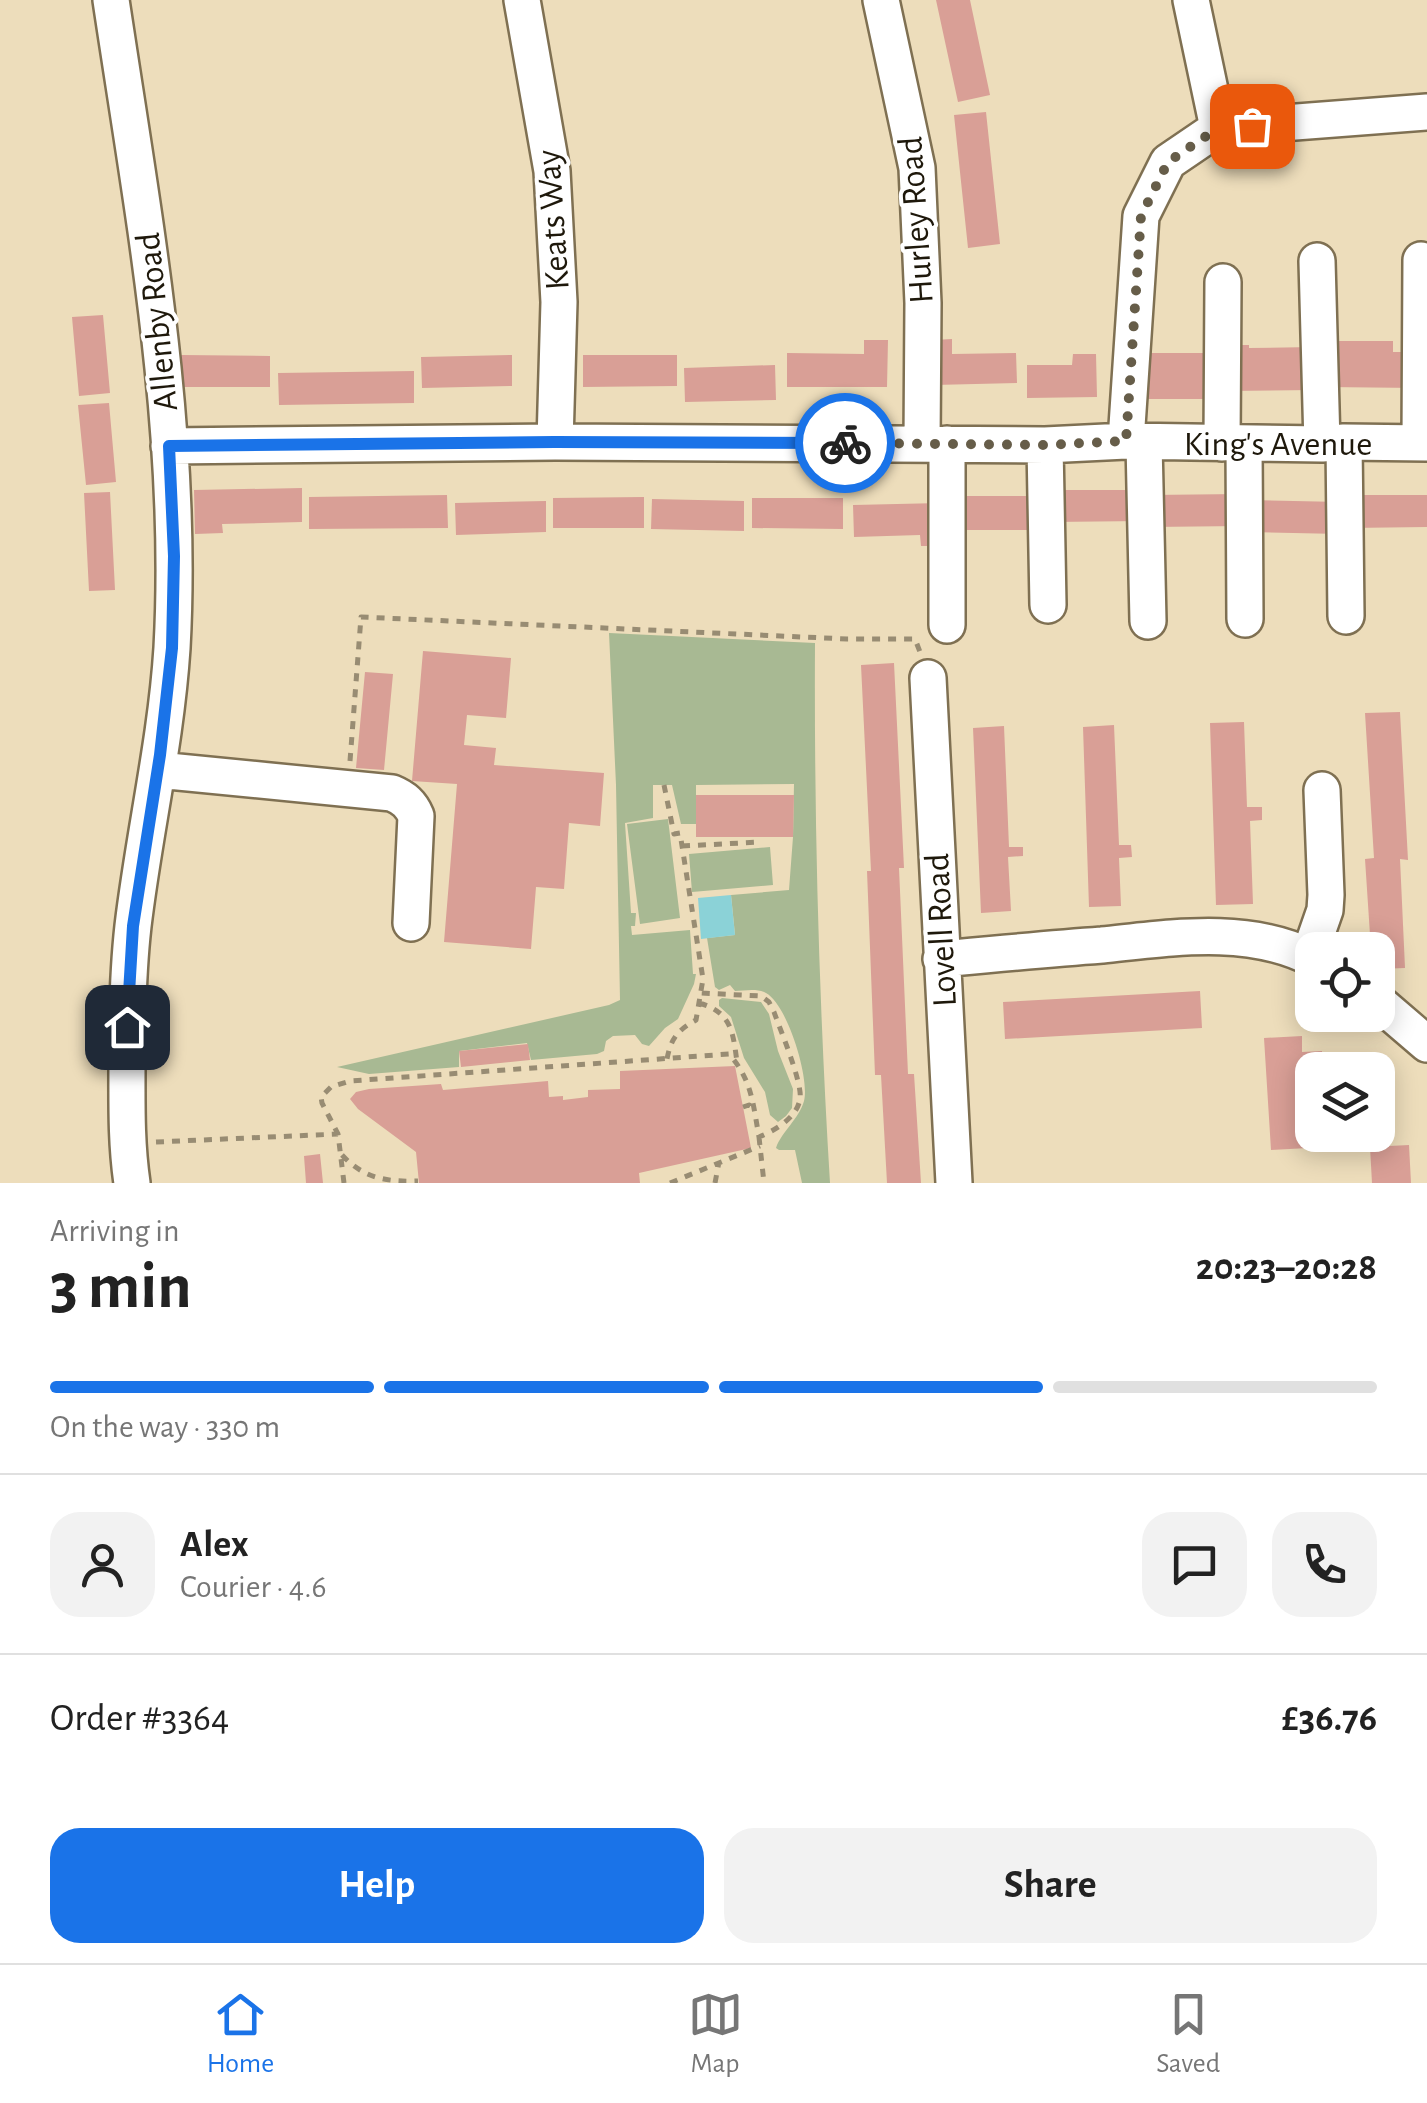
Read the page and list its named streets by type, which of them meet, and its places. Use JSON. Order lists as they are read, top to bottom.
{
  "streets": {
    "street": [
      "Keats Way",
      "Hurley Road",
      "Allenby Road",
      "King's Avenue",
      "Lovell Road"
    ]
  },
  "crossings": [
    ["Keats Way", "King's Avenue"],
    ["Hurley Road", "King's Avenue"],
    ["Allenby Road", "King's Avenue"]
  ],
  "page": {
    "heading": ["3 min", "Arriving in", "20:23–20:28"],
    "panel": [
      "Alex",
      "Courier · 4.6",
      "Order #3364",
      "£36.76"
    ],
    "bar": "On the way · 330 m",
    "buttons": ["Help", "Share"],
    "tabs": ["Home", "Map", "Saved"]
  }
}
